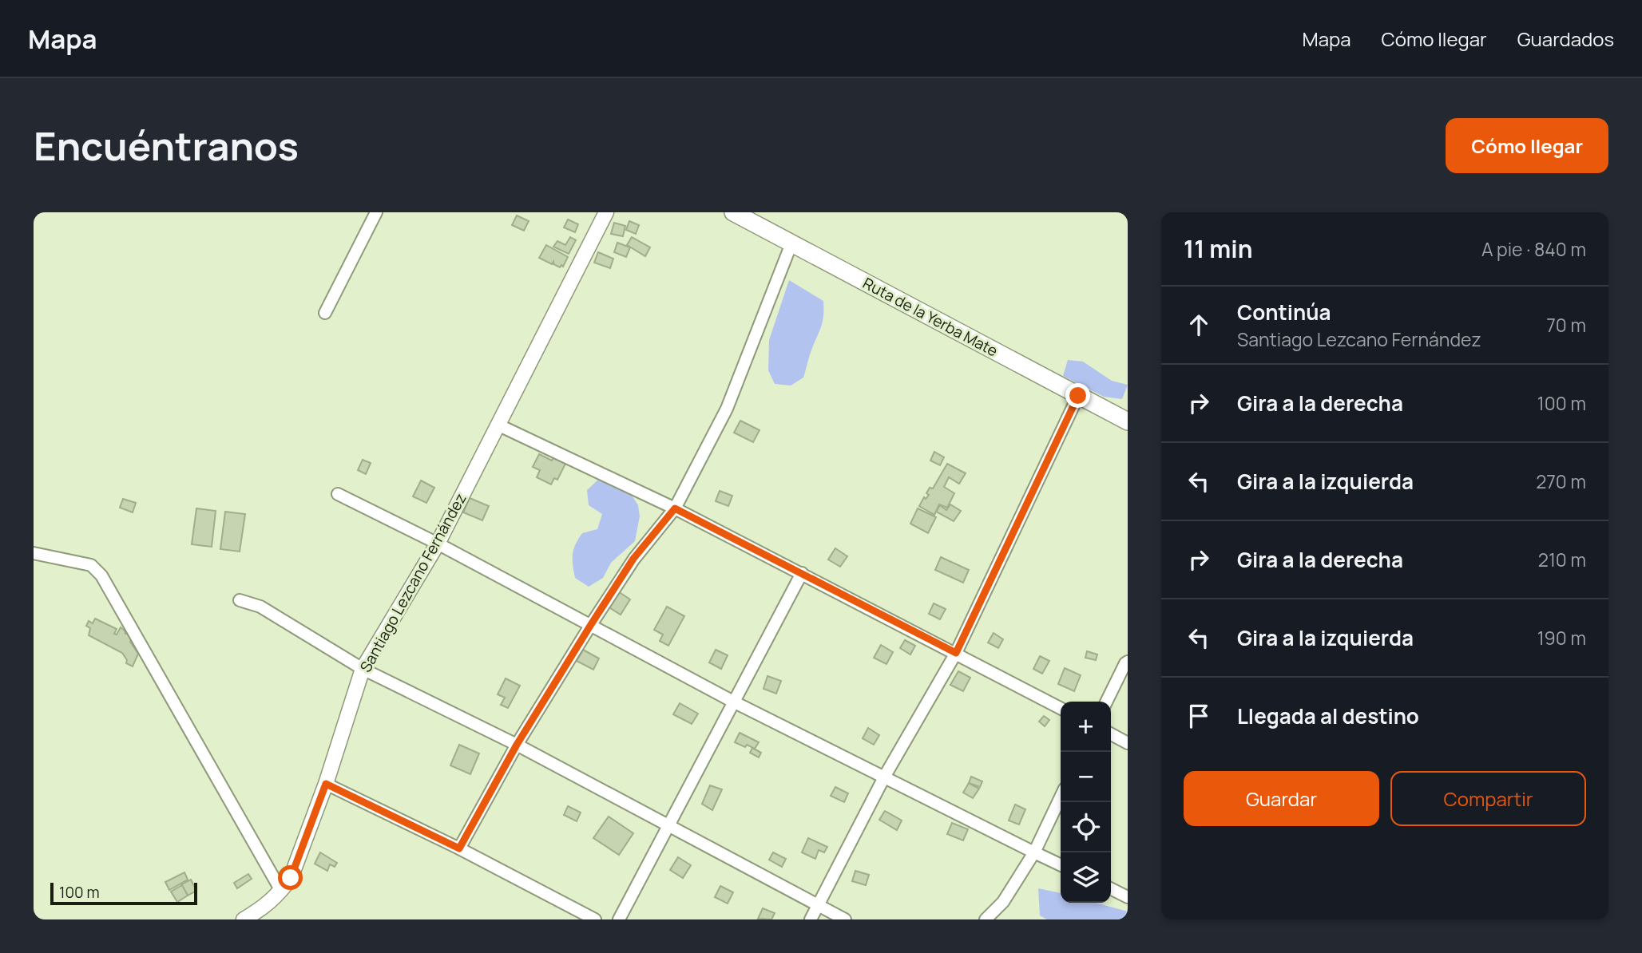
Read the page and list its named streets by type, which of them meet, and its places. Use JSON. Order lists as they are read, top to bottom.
{
  "streets": {
    "main road": ["Ruta de la Yerba Mate"],
    "street": ["Santiago Lezcano Fernández"]
  },
  "scale_bar": "100 m",
  "page": {
    "header": "Mapa",
    "nav": ["Mapa", "Cómo llegar", "Guardados"],
    "buttons": [
      "Cómo llegar",
      ["Guardar", "Compartir"]
    ],
    "title": "Encuéntranos",
    "heading": ["11 min", "A pie · 840 m"],
    "list": [
      ["Continúa", "Santiago Lezcano Fernández", "70 m"],
      ["Gira a la derecha", "100 m"],
      ["Gira a la izquierda", "270 m"],
      ["Gira a la derecha", "210 m"],
      ["Gira a la izquierda", "190 m"],
      "Llegada al destino"
    ],
    "map_buttons": ["+", "−"],
    "scale": "100 m"
  }
}
